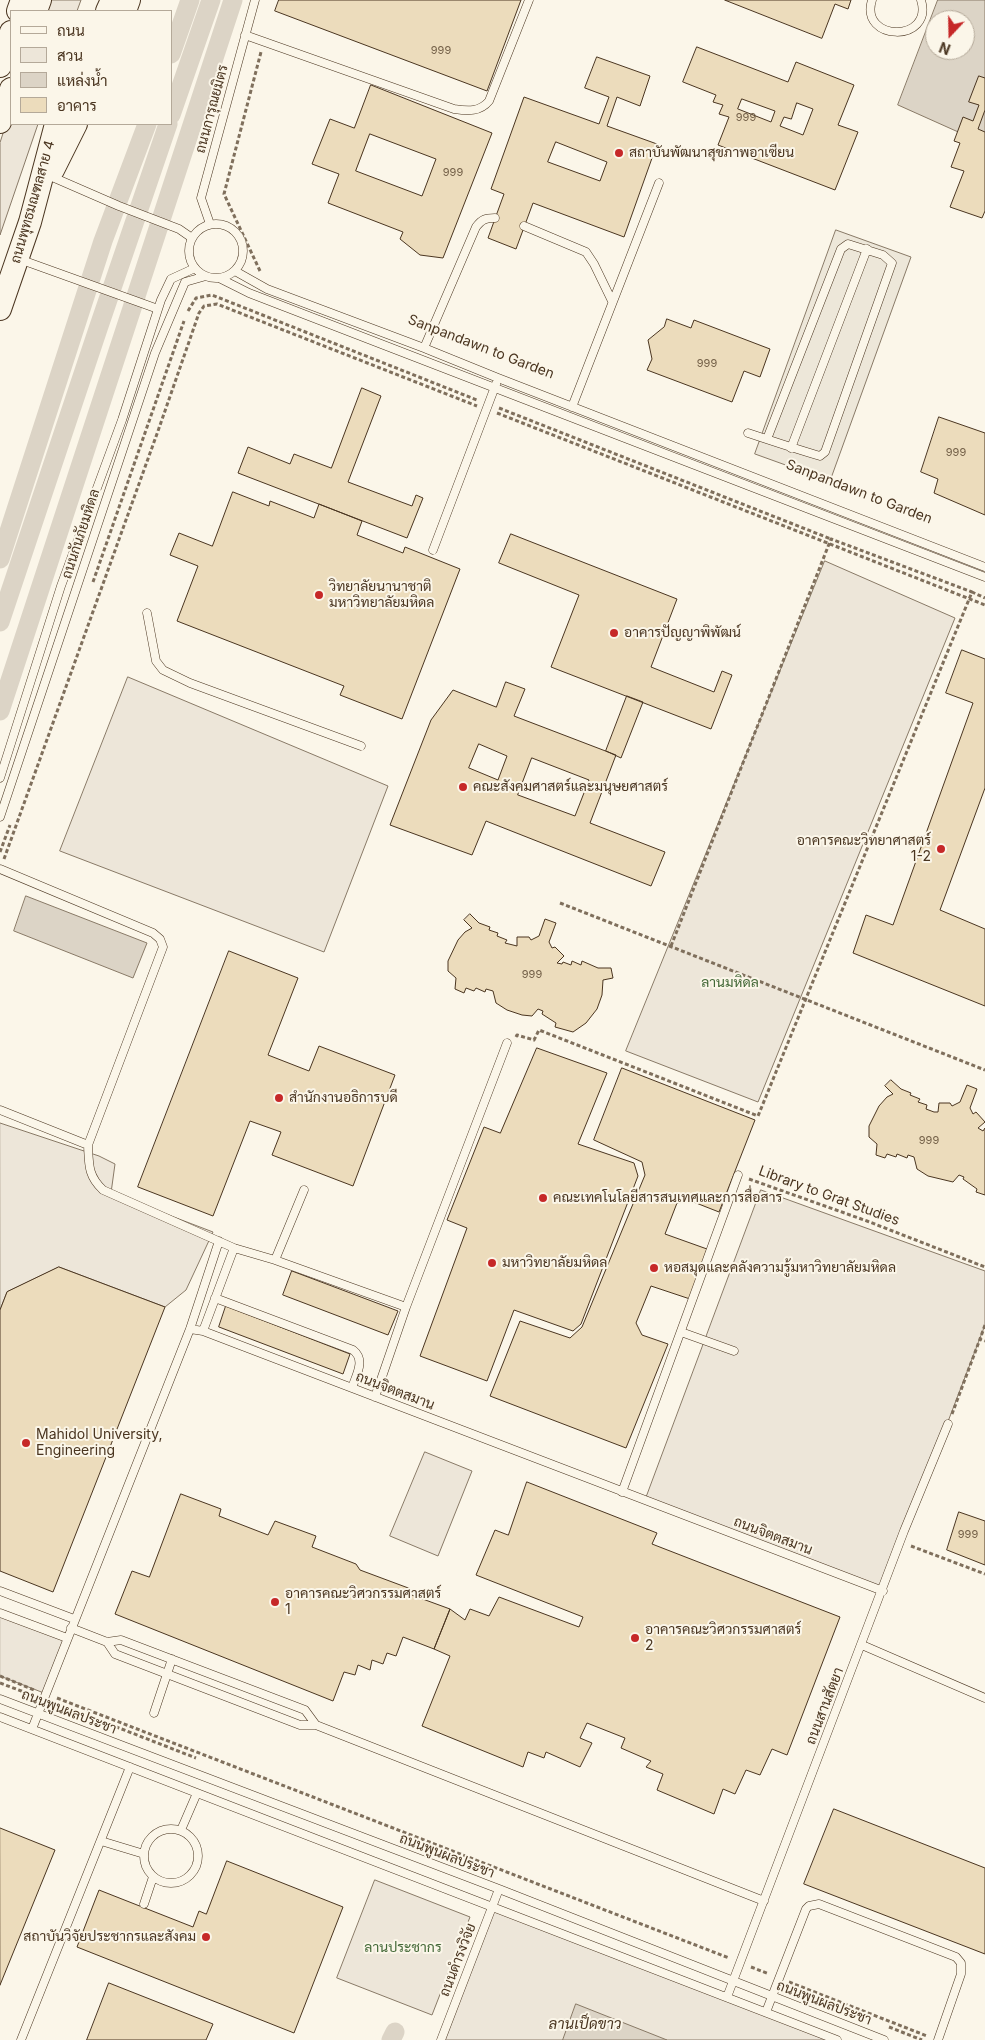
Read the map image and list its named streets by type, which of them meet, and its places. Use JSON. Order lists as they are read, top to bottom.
{
  "streets": {
    "main road": ["ถนนพุทธมณฑลสาย 4"],
    "lane": [
      "ถนนการุณยมิตร",
      "ถนนกันภัยมหิดล",
      "ถนนจิตตสมาน",
      "ถนนสานสัตยา",
      "ถนนพูนผลประชา",
      "ถนนดำรงวิจัย"
    ],
    "path": ["Library to Grat Studies"]
  },
  "crossings": [
    ["ถนนการุณยมิตร", "ถนนกันภัยมหิดล"],
    ["ถนนจิตตสมาน", "ถนนสานสัตยา"],
    ["ถนนสานสัตยา", "ถนนพูนผลประชา"],
    ["ถนนพูนผลประชา", "ถนนดำรงวิจัย"]
  ],
  "water": ["ลานเป็ดขาว"],
  "parks": ["ลานมหิดล", "ลานประชากร"],
  "places": [
    "สถาบันพัฒนาสุขภาพอาเซียน",
    "วิทยาลัยนานาชาติ มหาวิทยาลัยมหิดล",
    "อาคารปัญญาพิพัฒน์",
    "คณะสังคมศาสตร์และมนุษยศาสตร์",
    "อาคารคณะวิทยาศาสตร์ 1-2",
    "สำนักงานอธิการบดี",
    "คณะเทคโนโลยีสารสนเทศและการสื่อสาร",
    "มหาวิทยาลัยมหิดล",
    "หอสมุดและคลังความรู้มหาวิทยาลัยมหิดล",
    "Mahidol University, Engineering",
    "อาคารคณะวิศวกรรมศาสตร์ 1",
    "อาคารคณะวิศวกรรมศาสตร์ 2",
    "สถาบันวิจัยประชากรและสังคม"
  ],
  "house_numbers": [
    "999",
    "999",
    "999",
    "999",
    "999",
    "999",
    "999",
    "999"
  ],
  "legend": [
    "ถนน",
    "สวน",
    "แหล่งน้ำ",
    "อาคาร"
  ],
  "north": "bottom"
}
